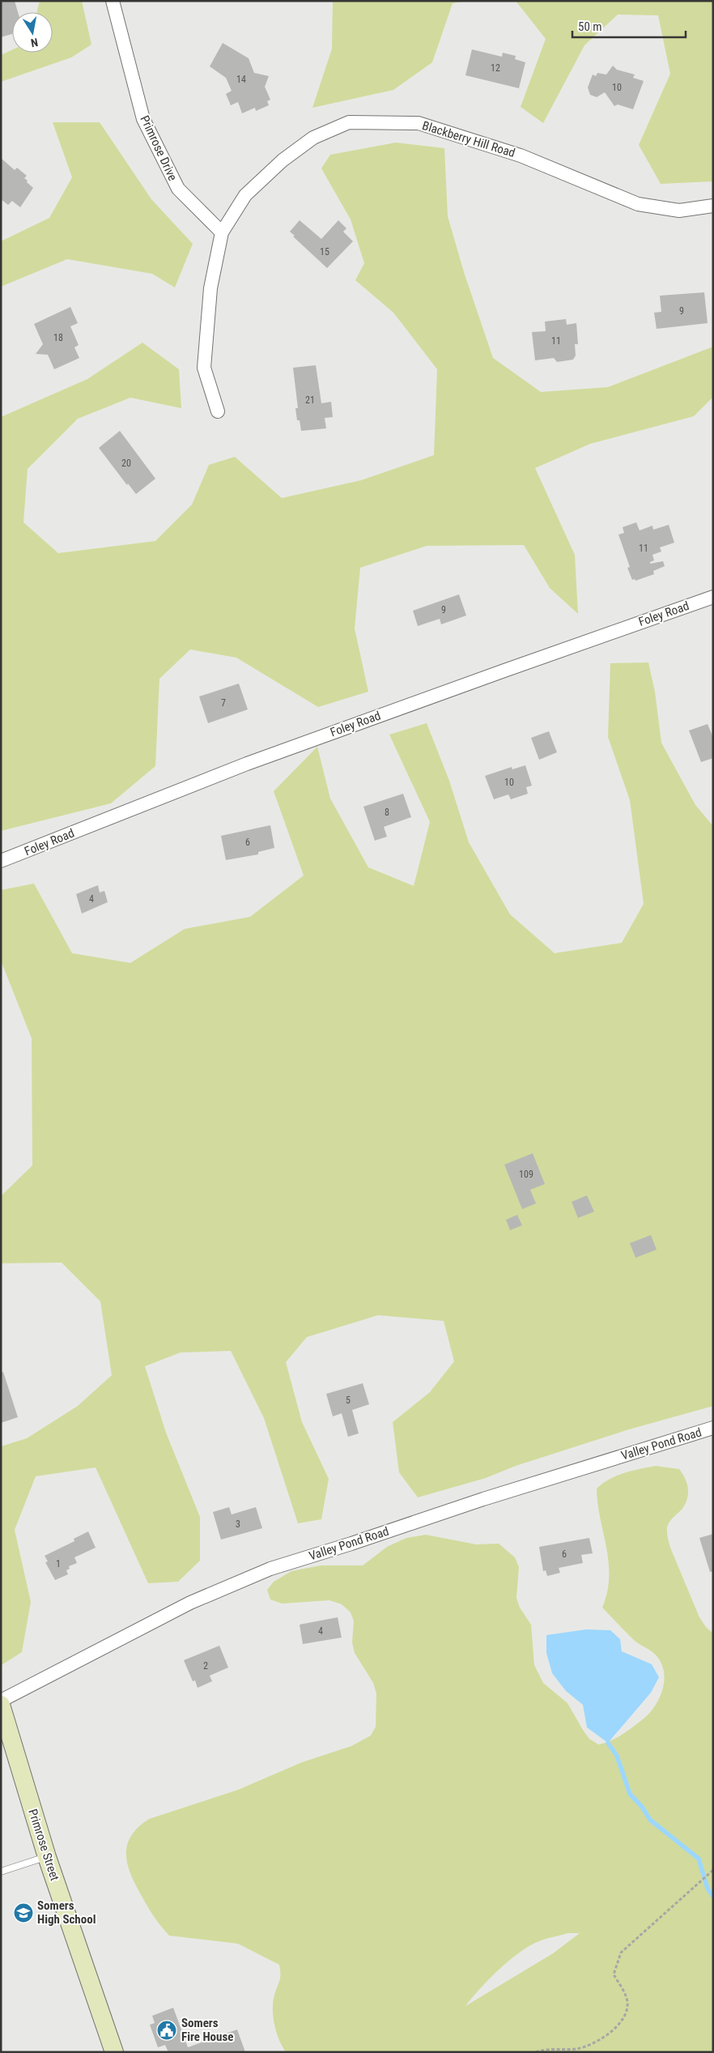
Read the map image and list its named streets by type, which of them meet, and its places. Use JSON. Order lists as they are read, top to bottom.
{
  "streets": {
    "main road": ["Primrose Street"],
    "street": [
      "Blackberry Hill Road",
      "Primrose Drive",
      "Foley Road",
      "Valley Pond Road"
    ]
  },
  "crossings": [
    ["Blackberry Hill Road", "Primrose Drive"]
  ],
  "places": {
    "school or university": ["Somers High School"],
    "public building": ["Somers Fire House"]
  },
  "house_numbers": [
    "12",
    "14",
    "10",
    "15",
    "9",
    "18",
    "11",
    "21",
    "20",
    "11",
    "9",
    "7",
    "10",
    "8",
    "6",
    "4",
    "109",
    "5",
    "3",
    "6",
    "1",
    "4",
    "2"
  ],
  "scale_bar": "50 m",
  "north": "bottom"
}
